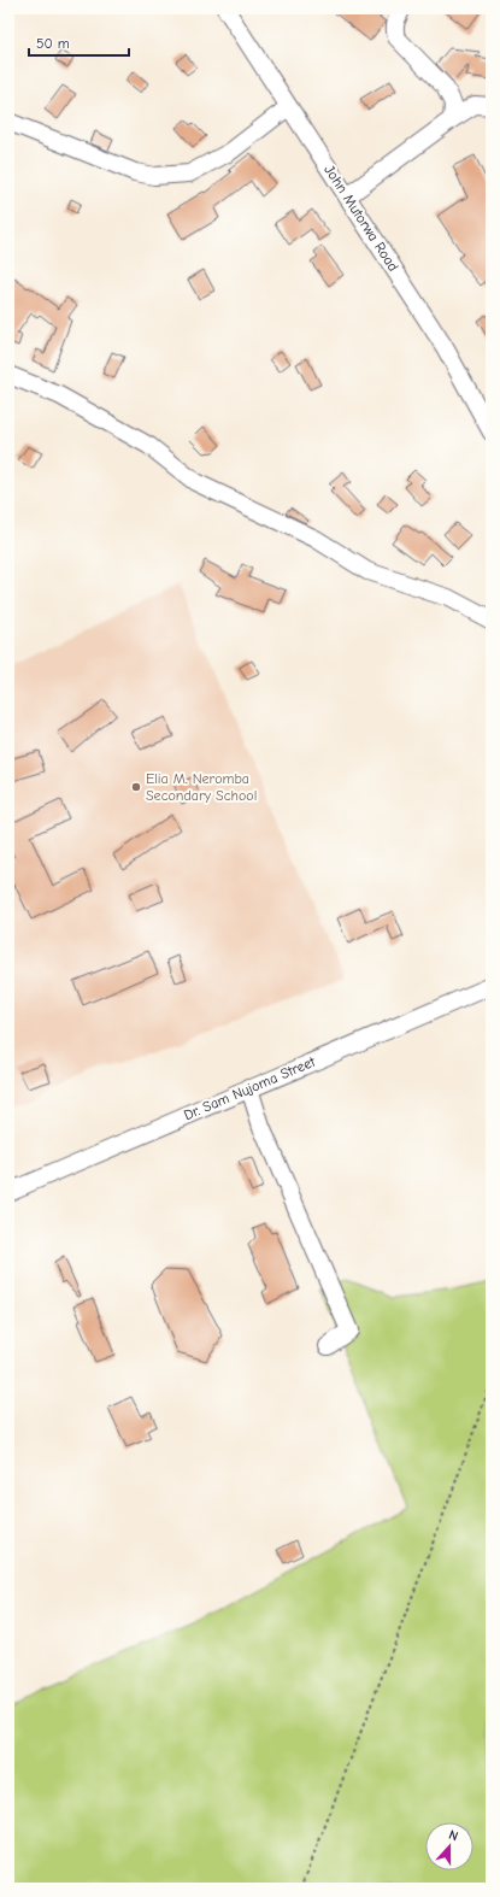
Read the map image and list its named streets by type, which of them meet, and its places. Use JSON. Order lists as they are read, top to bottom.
{
  "streets": {
    "street": ["John Mutorwa Road", "Dr. Sam Nujoma Street"]
  },
  "places": ["Elia M. Neromba Secondary School"],
  "scale_bar": "50 m",
  "north": "top"
}
